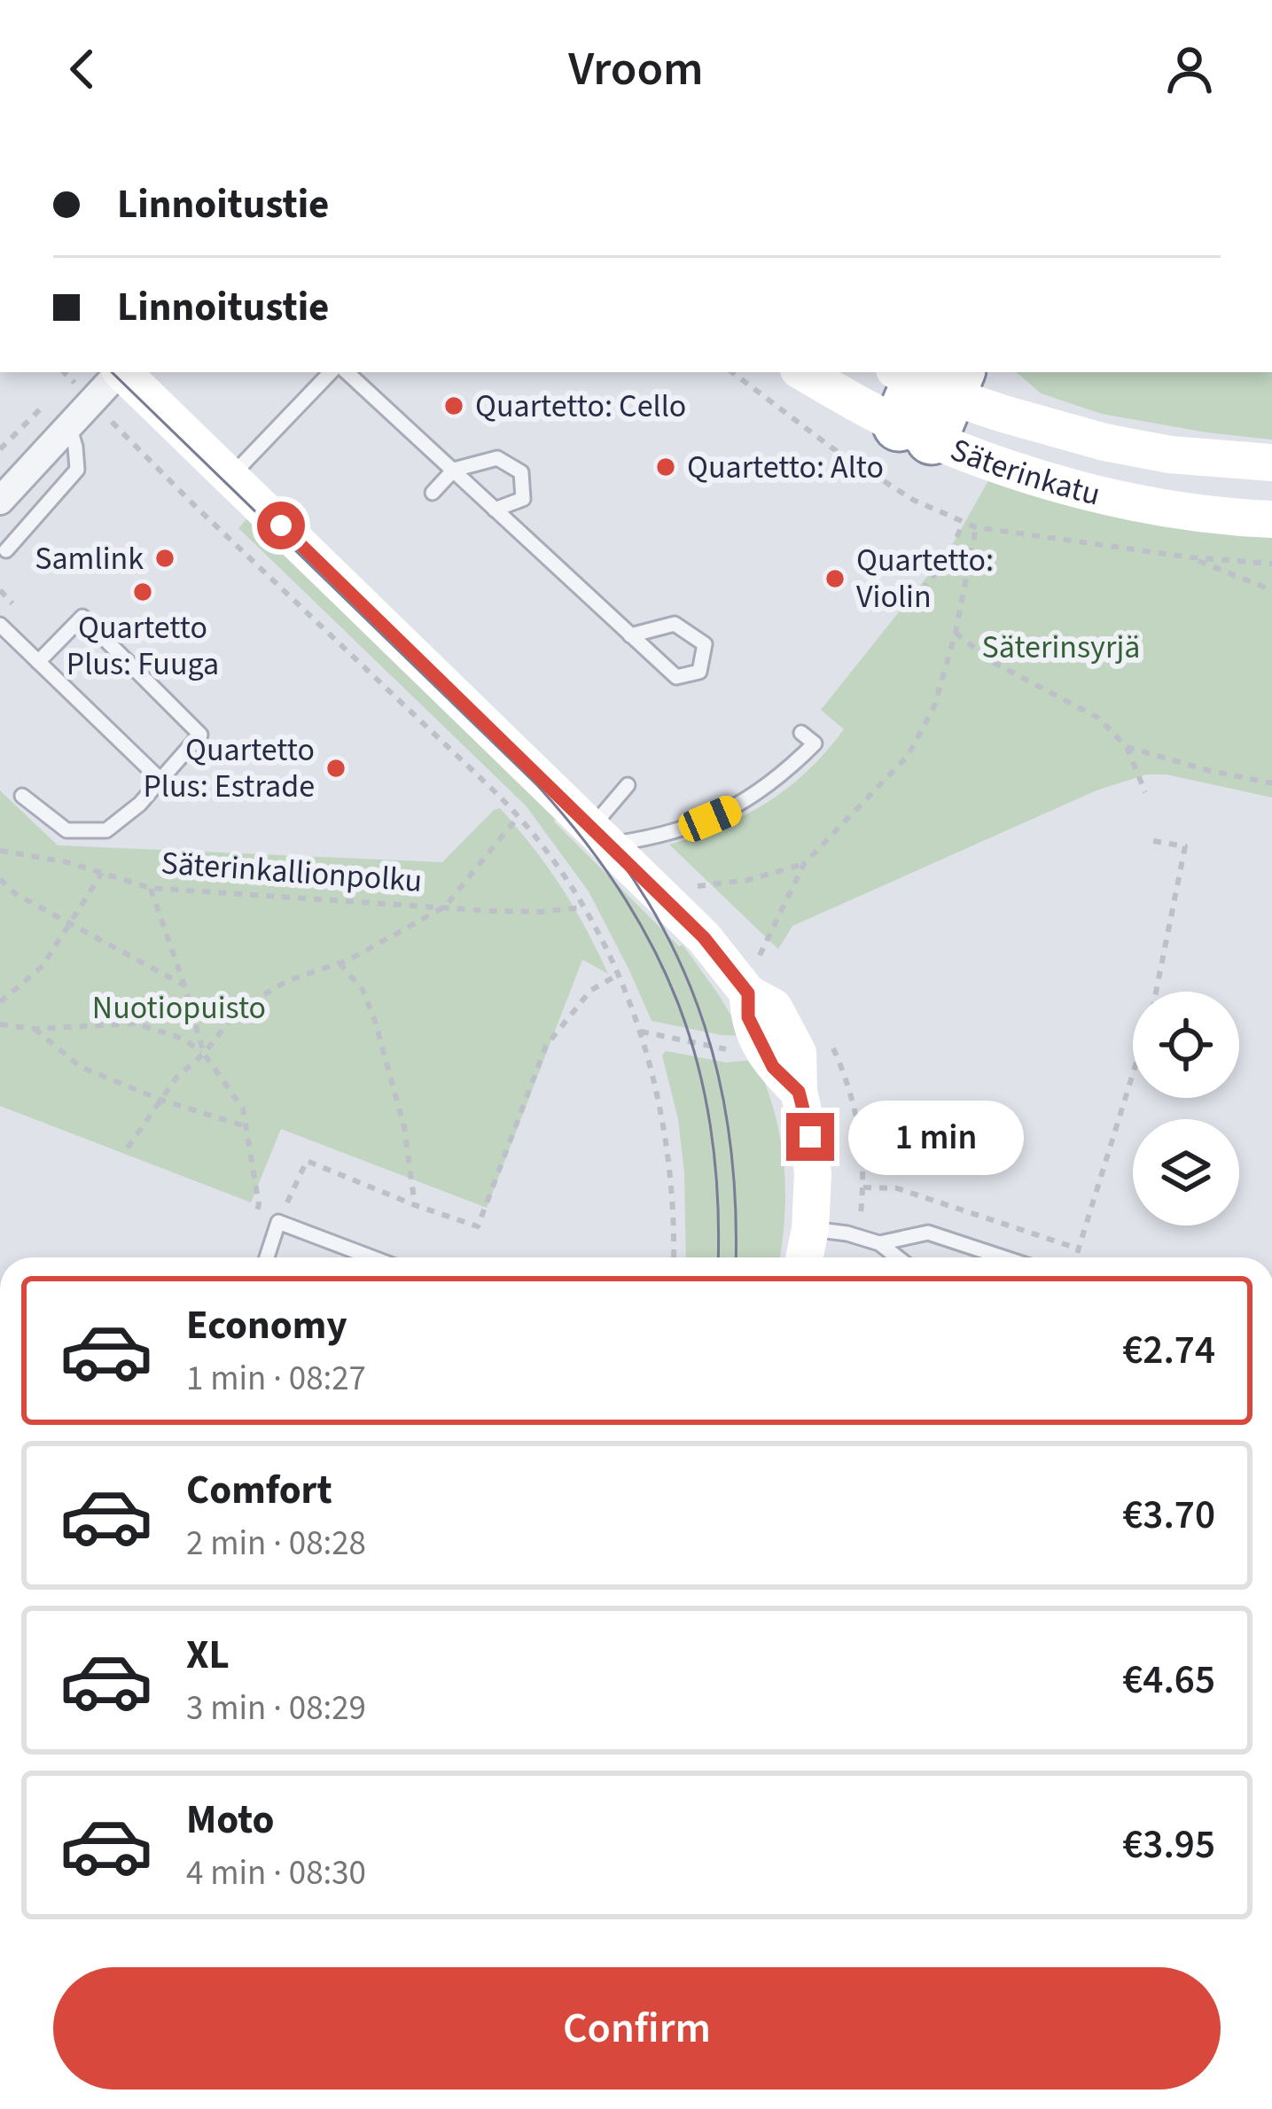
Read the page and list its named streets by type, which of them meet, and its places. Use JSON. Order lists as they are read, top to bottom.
{
  "streets": {
    "street": ["Säterinkatu"],
    "path": ["Säterinkallionpolku"]
  },
  "parks": ["Säterinsyrjä", "Nuotiopuisto"],
  "places": [
    "Quartetto: Cello",
    "Quartetto: Alto",
    "Samlink",
    "Quartetto: Violin",
    "Quartetto Plus: Fuuga",
    "Quartetto Plus: Estrade"
  ],
  "page": {
    "header": "Vroom",
    "banner": ["Linnoitustie", "Linnoitustie"],
    "bubble": "1 min",
    "list": [
      {
        "name": "Economy",
        "note": "1 min · 08:27",
        "value": "€2.74"
      },
      {
        "name": "Comfort",
        "note": "2 min · 08:28",
        "value": "€3.70"
      },
      {
        "name": "XL",
        "note": "3 min · 08:29",
        "value": "€4.65"
      },
      {
        "name": "Moto",
        "note": "4 min · 08:30",
        "value": "€3.95"
      }
    ],
    "buttons": "Confirm"
  }
}
